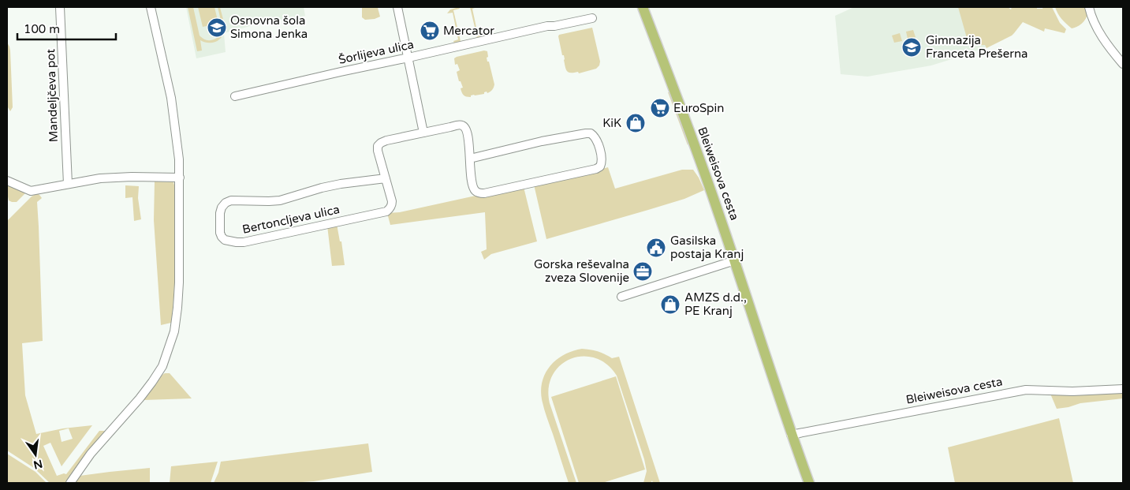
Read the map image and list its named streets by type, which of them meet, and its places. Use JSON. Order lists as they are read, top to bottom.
{
  "streets": {
    "main road": ["Bleiweisova cesta"],
    "street": ["Šorlijeva ulica", "Mandeljčeva pot", "Bertoncljeva ulica"]
  },
  "places": {
    "school or university": ["Osnovna šola Simona Jenka", "Gimnazija Franceta Prešerna"],
    "supermarket": ["Mercator", "EuroSpin"],
    "shop": ["KiK", "AMZS d.d., PE Kranj"],
    "public building": ["Gasilska postaja Kranj"],
    "office": ["Gorska reševalna zveza Slovenije"]
  },
  "scale_bar": "100 m",
  "north": "bottom"
}
